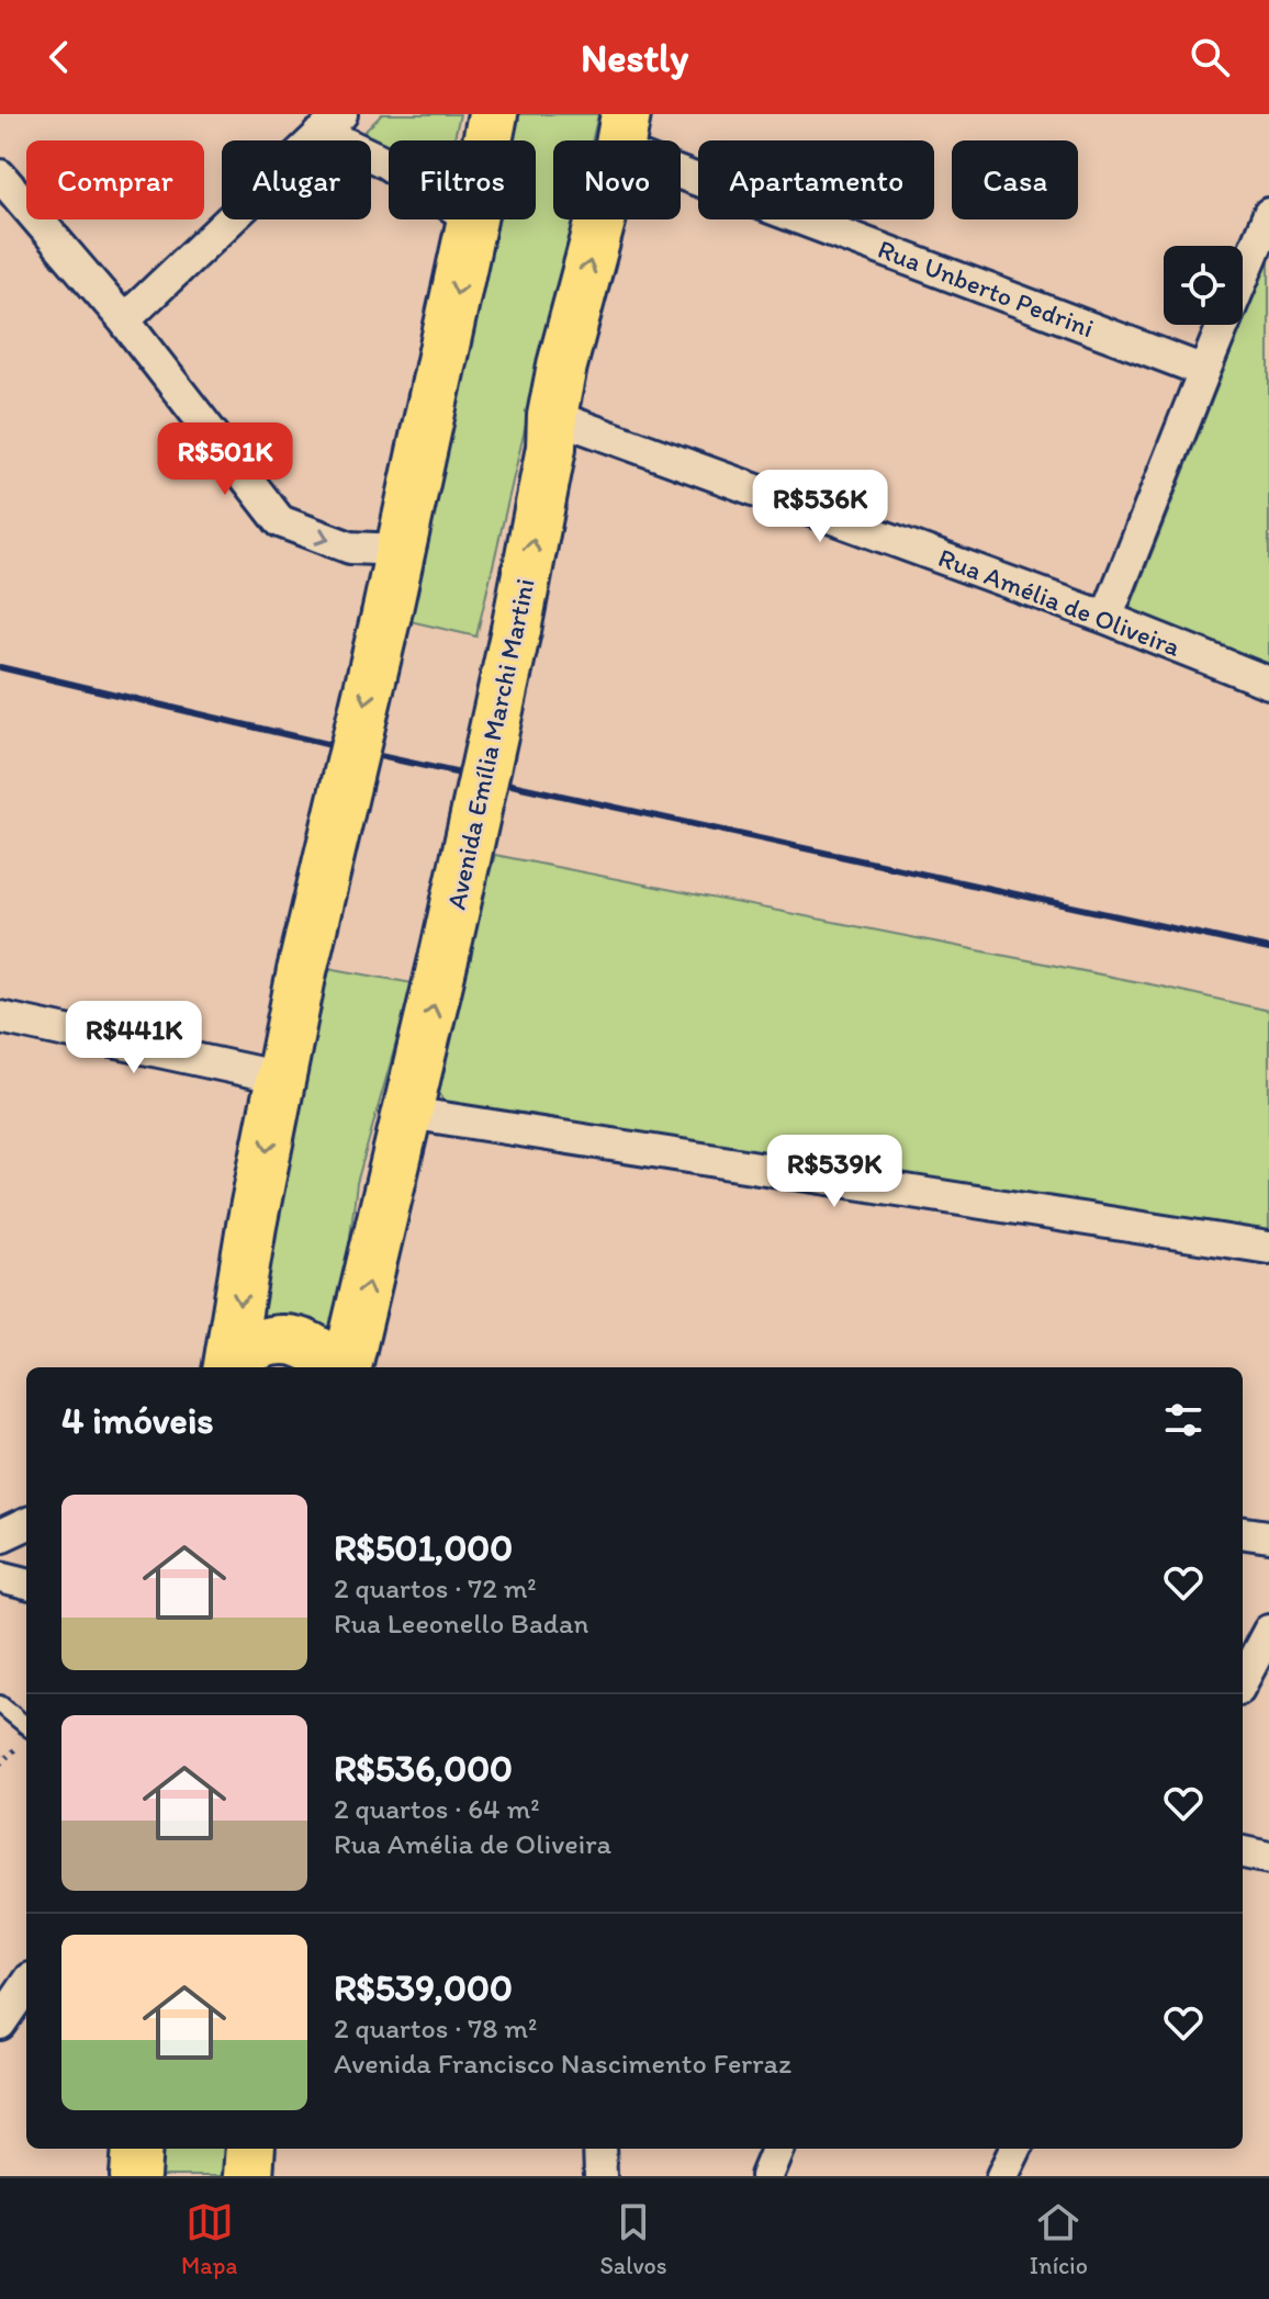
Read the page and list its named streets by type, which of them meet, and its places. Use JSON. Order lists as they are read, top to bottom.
{
  "streets": {
    "main road": ["Avenida Emília Marchi Martini"],
    "street": ["Rua Unberto Pedrini", "Rua Amélia de Oliveira"]
  },
  "crossings": [
    ["Rua Unberto Pedrini", "Avenida Emília Marchi Martini"],
    ["Rua Amélia de Oliveira", "Avenida Emília Marchi Martini"]
  ],
  "page": {
    "header": "Nestly",
    "chip": [
      "Comprar",
      "Alugar",
      "Filtros",
      "Novo",
      "Apartamento",
      "Casa"
    ],
    "price": [
      "R$501K",
      "R$536K",
      "R$441K",
      "R$539K"
    ],
    "heading": "4 imóveis",
    "list": [
      {
        "name": "R$501,000",
        "note": "2 quartos · 72 m² · Rua Leeonello Badan"
      },
      {
        "name": "R$536,000",
        "note": "2 quartos · 64 m² · Rua Amélia de Oliveira"
      },
      {
        "name": "R$539,000",
        "note": "2 quartos · 78 m² · Avenida Francisco Nascimento Ferraz"
      }
    ],
    "tabs": ["Mapa", "Salvos", "Início"]
  }
}
